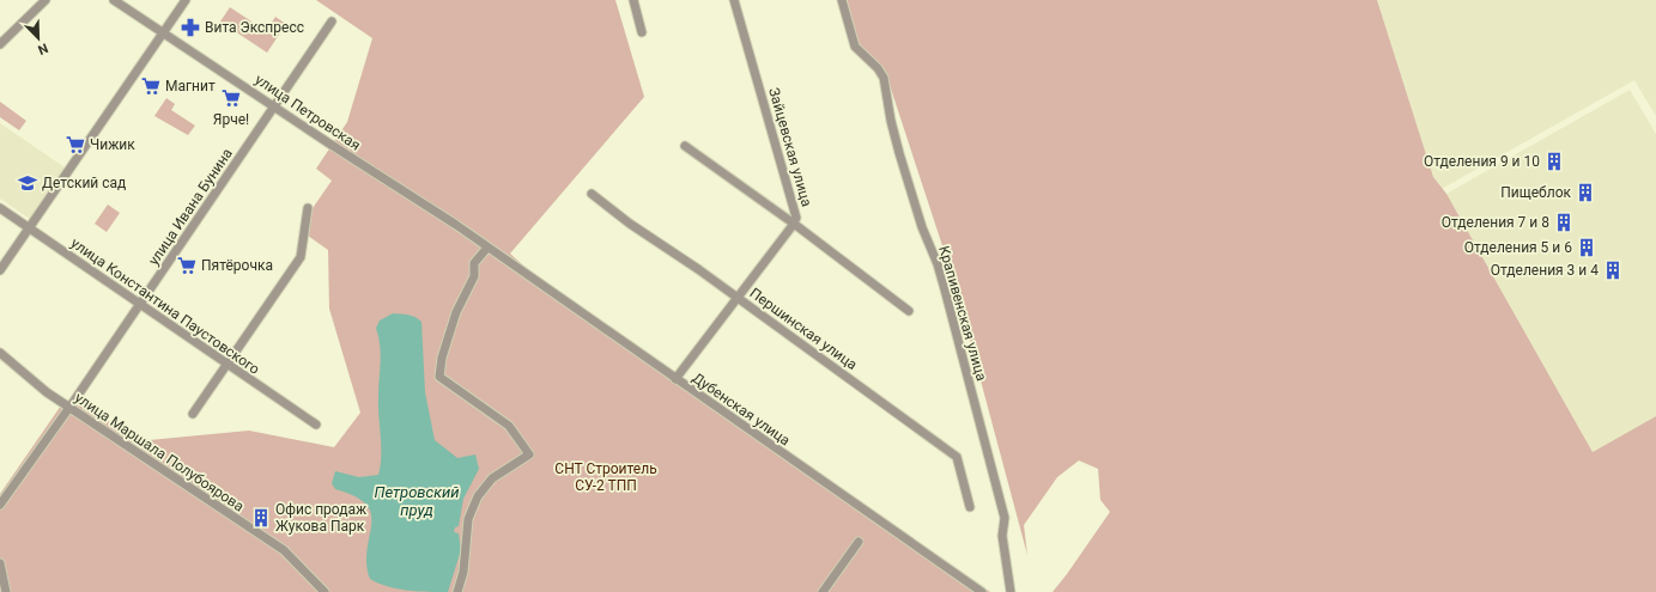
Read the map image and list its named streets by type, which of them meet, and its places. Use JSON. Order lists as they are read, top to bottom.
{
  "streets": {
    "street": [
      "улица Петровская",
      "Зайцевская улица",
      "улица Ивана Бунина",
      "улица Константина Паустовского",
      "Крапивенская улица",
      "Першинская улица",
      "Дубенская улица",
      "улица Маршала Полубоярова"
    ]
  },
  "crossings": [
    ["улица Петровская", "улица Ивана Бунина"],
    ["улица Петровская", "Дубенская улица"],
    ["Зайцевская улица", "Першинская улица"],
    ["Зайцевская улица", "Дубенская улица"],
    ["улица Ивана Бунина", "улица Константина Паустовского"],
    ["улица Ивана Бунина", "улица Маршала Полубоярова"]
  ],
  "water": ["Петровский пруд"],
  "parks": ["СНТ Строитель СУ-2 ТПП"],
  "places": {
    "pharmacy": ["Вита Экспресс"],
    "supermarket": [
      "Магнит",
      "Ярче!",
      "Чижик",
      "Пятёрочка"
    ],
    "building": [
      "Отделения 9 и 10",
      "Пищеблок",
      "Отделения 7 и 8",
      "Отделения 5 и 6",
      "Отделения 3 и 4",
      "Офис продаж Жукова Парк"
    ],
    "school or university": ["Детский сад"]
  },
  "north": "bottom right"
}
